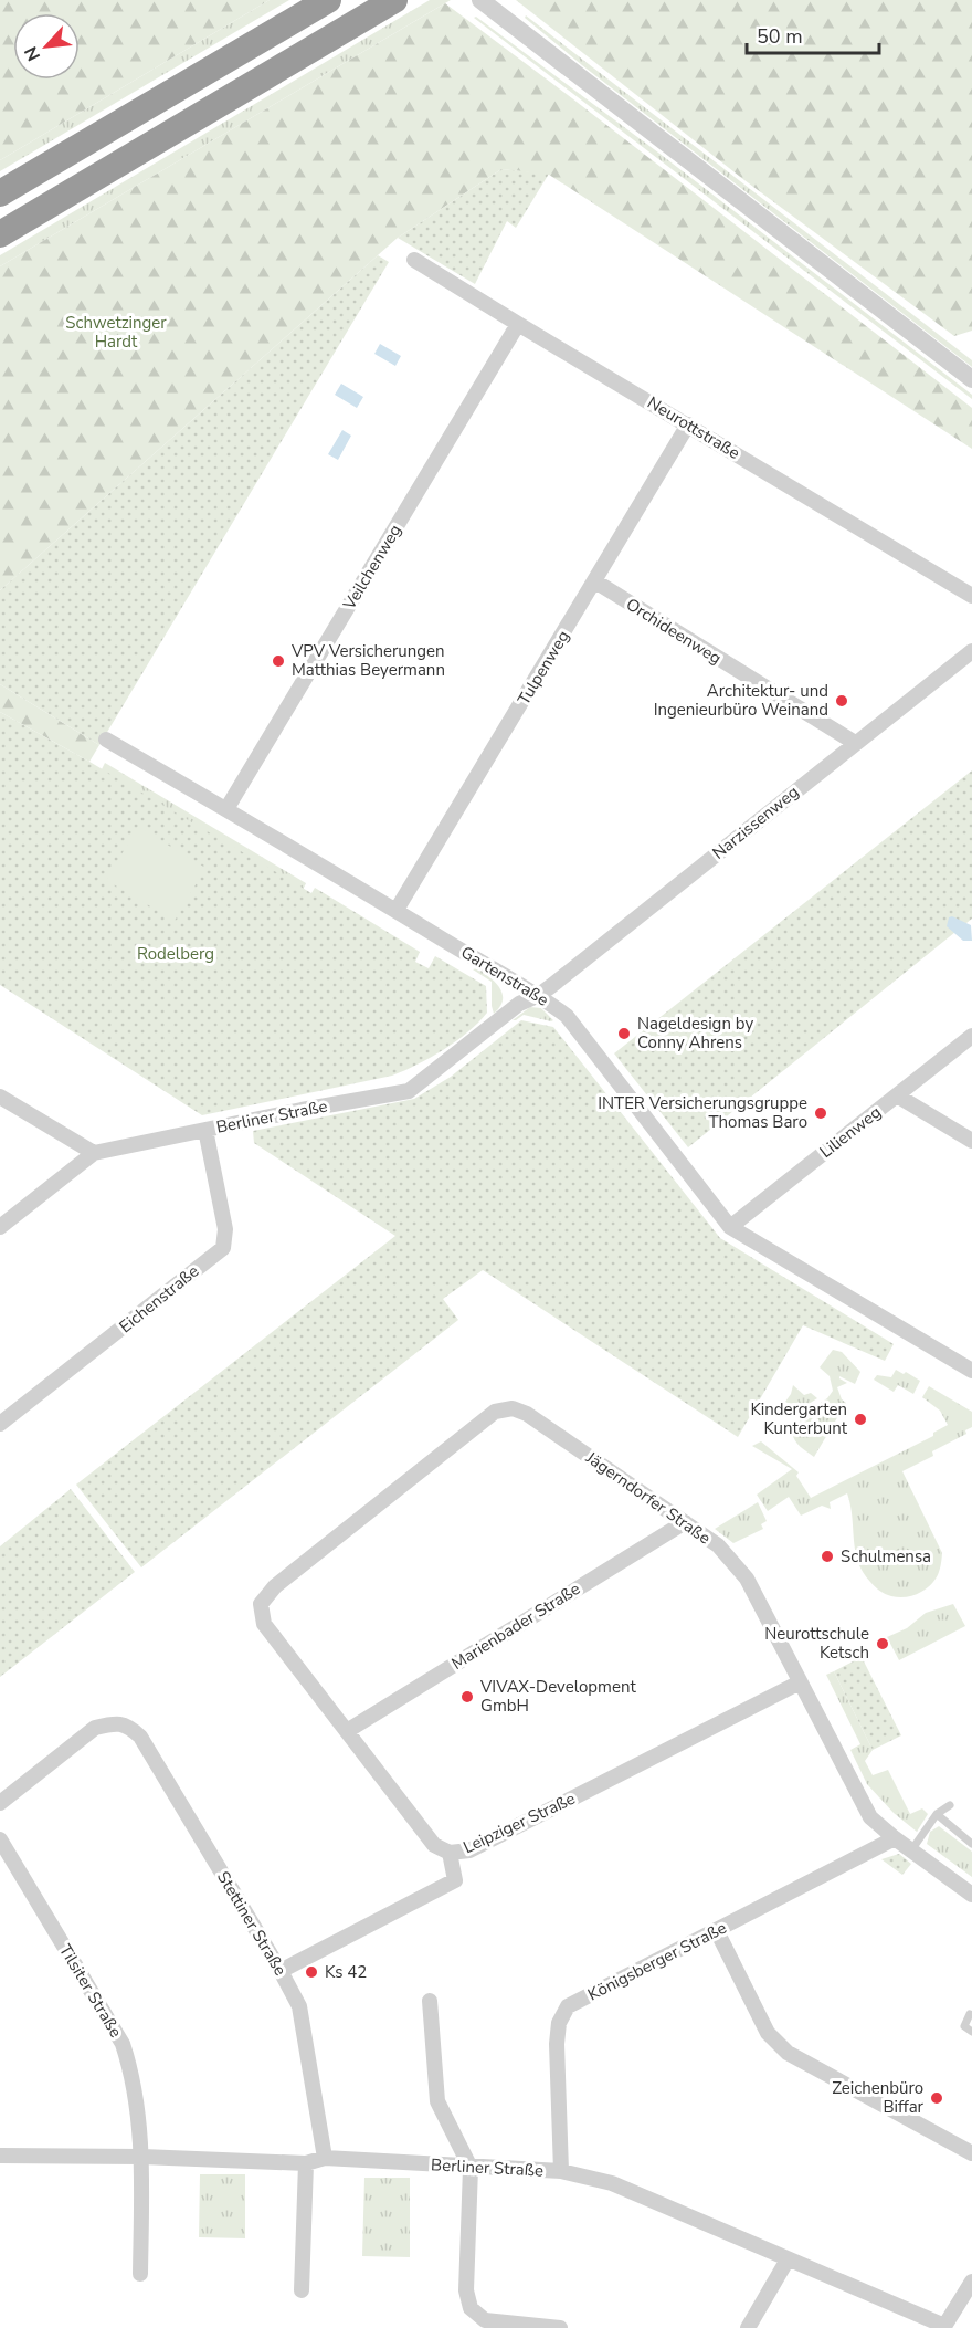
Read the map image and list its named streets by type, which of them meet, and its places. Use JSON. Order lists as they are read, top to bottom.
{
  "streets": {
    "street": [
      "Neurottstraße",
      "Veilchenweg",
      "Orchideenweg",
      "Tulpenweg",
      "Narzissenweg",
      "Gartenstraße",
      "Berliner Straße",
      "Lilienweg",
      "Eichenstraße",
      "Jägerndorfer Straße",
      "Marienbader Straße",
      "Leipziger Straße",
      "Stettiner Straße",
      "Königsberger Straße",
      "Tilsiter Straße"
    ]
  },
  "crossings": [
    ["Neurottstraße", "Veilchenweg"],
    ["Neurottstraße", "Tulpenweg"],
    ["Veilchenweg", "Gartenstraße"],
    ["Orchideenweg", "Tulpenweg"],
    ["Orchideenweg", "Narzissenweg"],
    ["Tulpenweg", "Gartenstraße"],
    ["Narzissenweg", "Gartenstraße"],
    ["Narzissenweg", "Berliner Straße"],
    ["Gartenstraße", "Berliner Straße"],
    ["Gartenstraße", "Lilienweg"],
    ["Berliner Straße", "Eichenstraße"],
    ["Berliner Straße", "Stettiner Straße"],
    ["Berliner Straße", "Königsberger Straße"],
    ["Berliner Straße", "Tilsiter Straße"],
    ["Jägerndorfer Straße", "Marienbader Straße"],
    ["Jägerndorfer Straße", "Leipziger Straße"],
    ["Jägerndorfer Straße", "Königsberger Straße"],
    ["Marienbader Straße", "Leipziger Straße"]
  ],
  "parks": ["Schwetzinger Hardt", "Rodelberg"],
  "places": [
    "VPV Versicherungen Matthias Beyermann",
    "Architektur- und Ingenieurbüro Weinand",
    "Nageldesign by Conny Ahrens",
    "INTER Versicherungsgruppe Thomas Baro",
    "Kindergarten Kunterbunt",
    "Schulmensa",
    "Neurottschule Ketsch",
    "VIVAX-Development GmbH",
    "Ks 42",
    "Zeichenbüro Biffar"
  ],
  "scale_bar": "50 m",
  "north": "bottom left"
}
